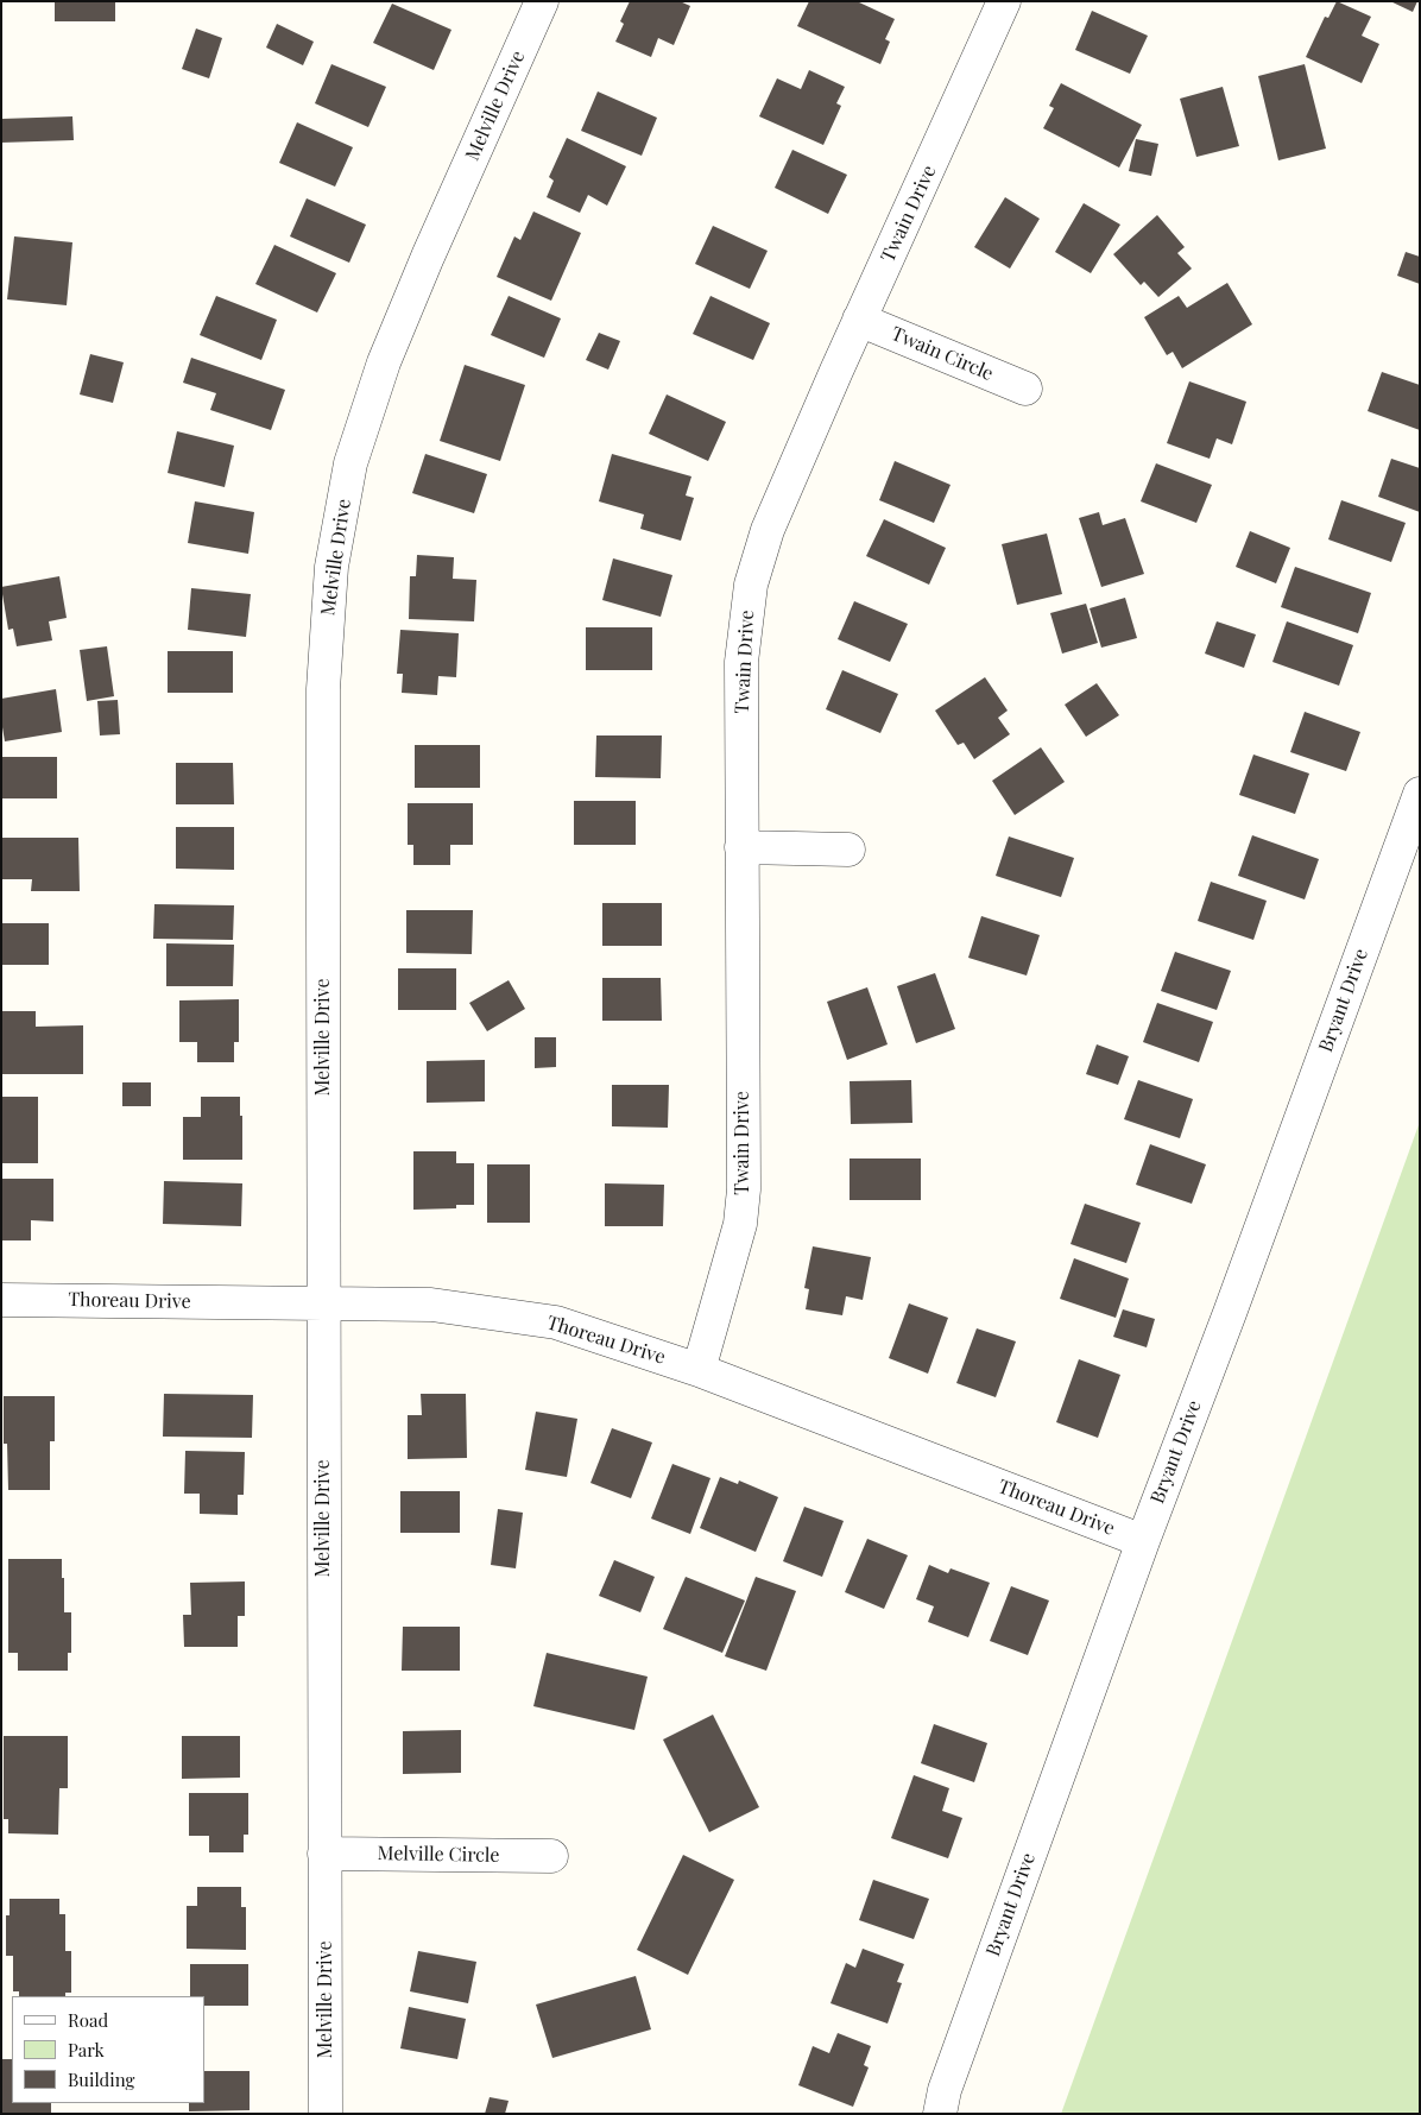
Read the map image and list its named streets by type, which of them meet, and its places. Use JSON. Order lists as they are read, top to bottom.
{
  "streets": {
    "street": [
      "Melville Drive",
      "Twain Drive",
      "Twain Circle",
      "Bryant Drive",
      "Thoreau Drive",
      "Melville Circle"
    ]
  },
  "crossings": [
    ["Melville Drive", "Thoreau Drive"],
    ["Melville Drive", "Melville Circle"],
    ["Twain Drive", "Twain Circle"],
    ["Twain Drive", "Thoreau Drive"],
    ["Bryant Drive", "Thoreau Drive"]
  ],
  "legend": ["Road", "Park", "Building"]
}
